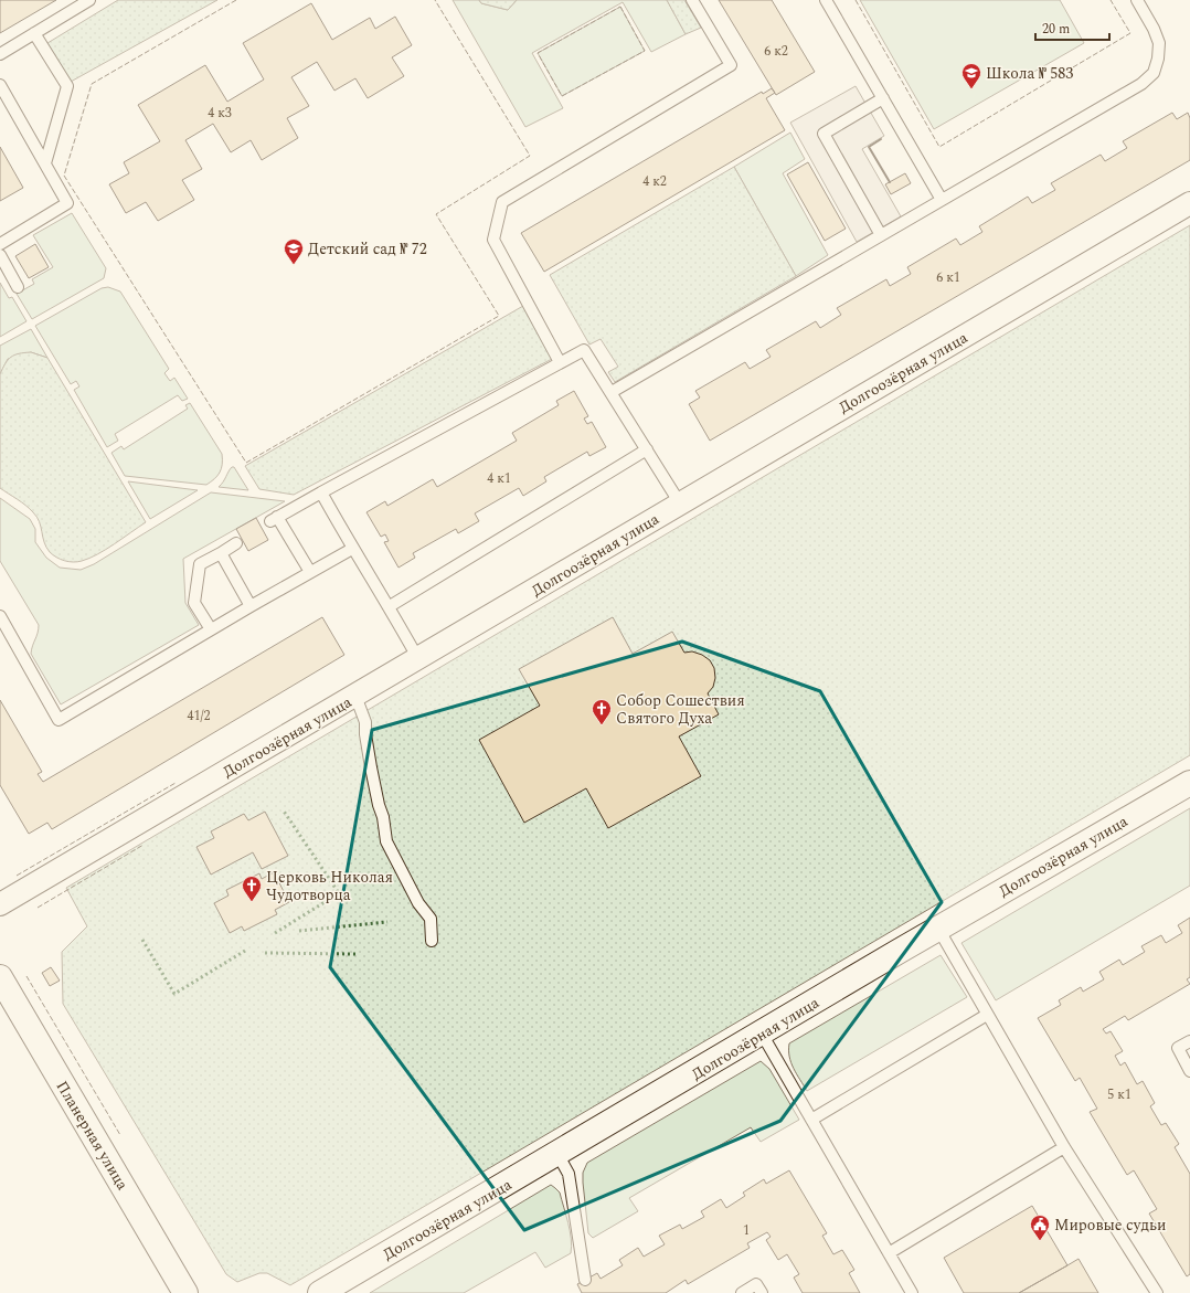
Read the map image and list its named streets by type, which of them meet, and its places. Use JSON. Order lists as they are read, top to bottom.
{
  "streets": {
    "main road": ["Долгоозёрная улица", "Планерная улица"]
  },
  "places": {
    "school or university": ["Школа № 583", "Детский сад № 72"],
    "church": ["Собор Сошествия Святого Духа", "Церковь Николая Чудотворца"],
    "public building": ["Мировые судьи"]
  },
  "house_numbers": [
    "6 к2",
    "4 к3",
    "4 к2",
    "6 к1",
    "4 к1",
    "41/2",
    "5 к1",
    "1"
  ],
  "scale_bar": "20 m"
}
